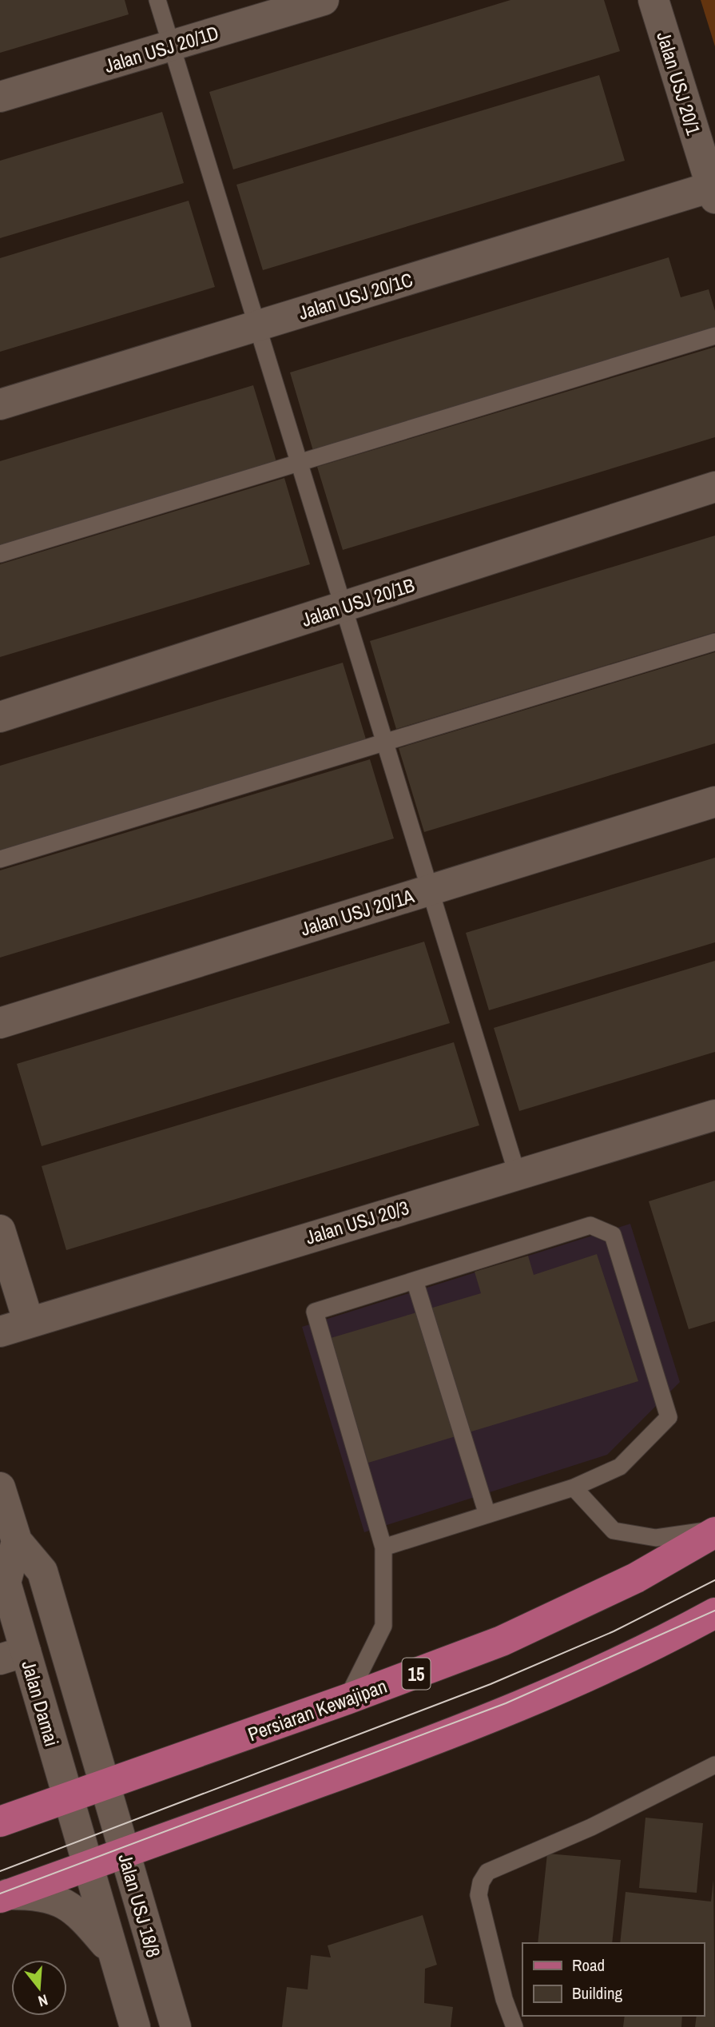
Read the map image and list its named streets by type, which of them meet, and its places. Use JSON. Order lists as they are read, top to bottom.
{
  "streets": {
    "main road": ["15", "Persiaran Kewajipan"],
    "street": [
      "Jalan USJ 20/1D",
      "Jalan USJ 20/1",
      "Jalan USJ 20/1C",
      "Jalan USJ 20/1B",
      "Jalan USJ 20/1A",
      "Jalan USJ 20/3",
      "Jalan Damai",
      "Jalan USJ 18/8"
    ]
  },
  "crossings": [
    ["Jalan USJ 20/1", "Jalan USJ 20/1C"],
    ["Jalan Damai", "Persiaran Kewajipan"],
    ["Jalan Damai", "Jalan USJ 18/8"],
    ["Persiaran Kewajipan", "Jalan USJ 18/8"]
  ],
  "legend": ["Road", "Building"],
  "north": "bottom"
}
